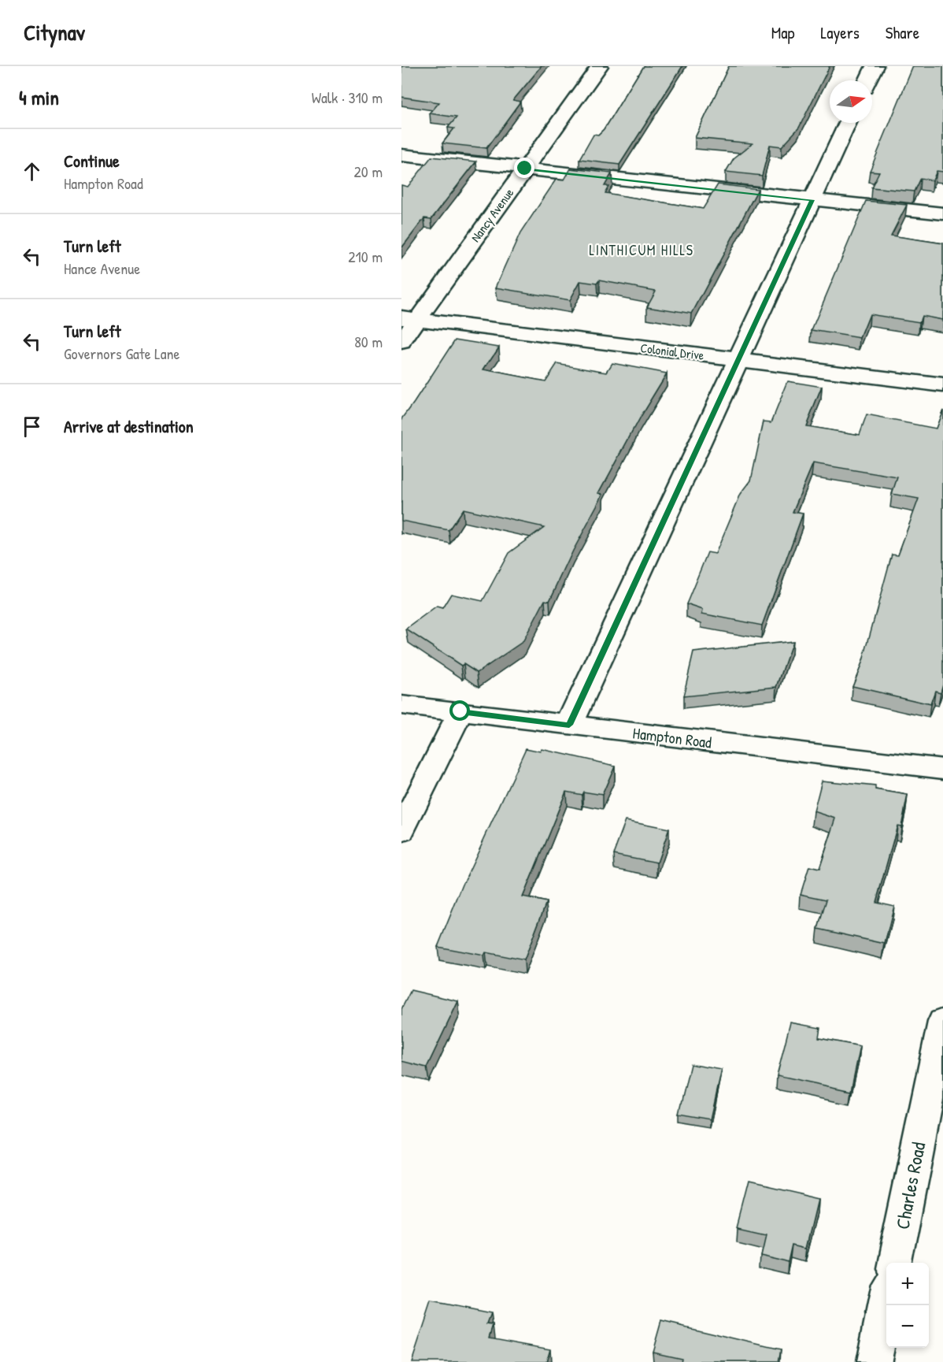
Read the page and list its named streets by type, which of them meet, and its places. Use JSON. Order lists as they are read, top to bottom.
{
  "streets": {
    "street": [
      "Nancy Avenue",
      "Colonial Drive",
      "Hampton Road",
      "Charles Road"
    ]
  },
  "crossings": [
    ["Nancy Avenue", "Colonial Drive"]
  ],
  "districts": ["LINTHICUM HILLS"],
  "north": "right",
  "page": {
    "header": "Citynav",
    "nav": ["Map", "Layers", "Share"],
    "heading": ["4 min", "Walk · 310 m"],
    "list": [
      ["Continue", "Hampton Road", "20 m"],
      ["Turn left", "Hance Avenue", "210 m"],
      ["Turn left", "Governors Gate Lane", "80 m"],
      "Arrive at destination"
    ],
    "map_buttons": ["+", "−"]
  }
}
